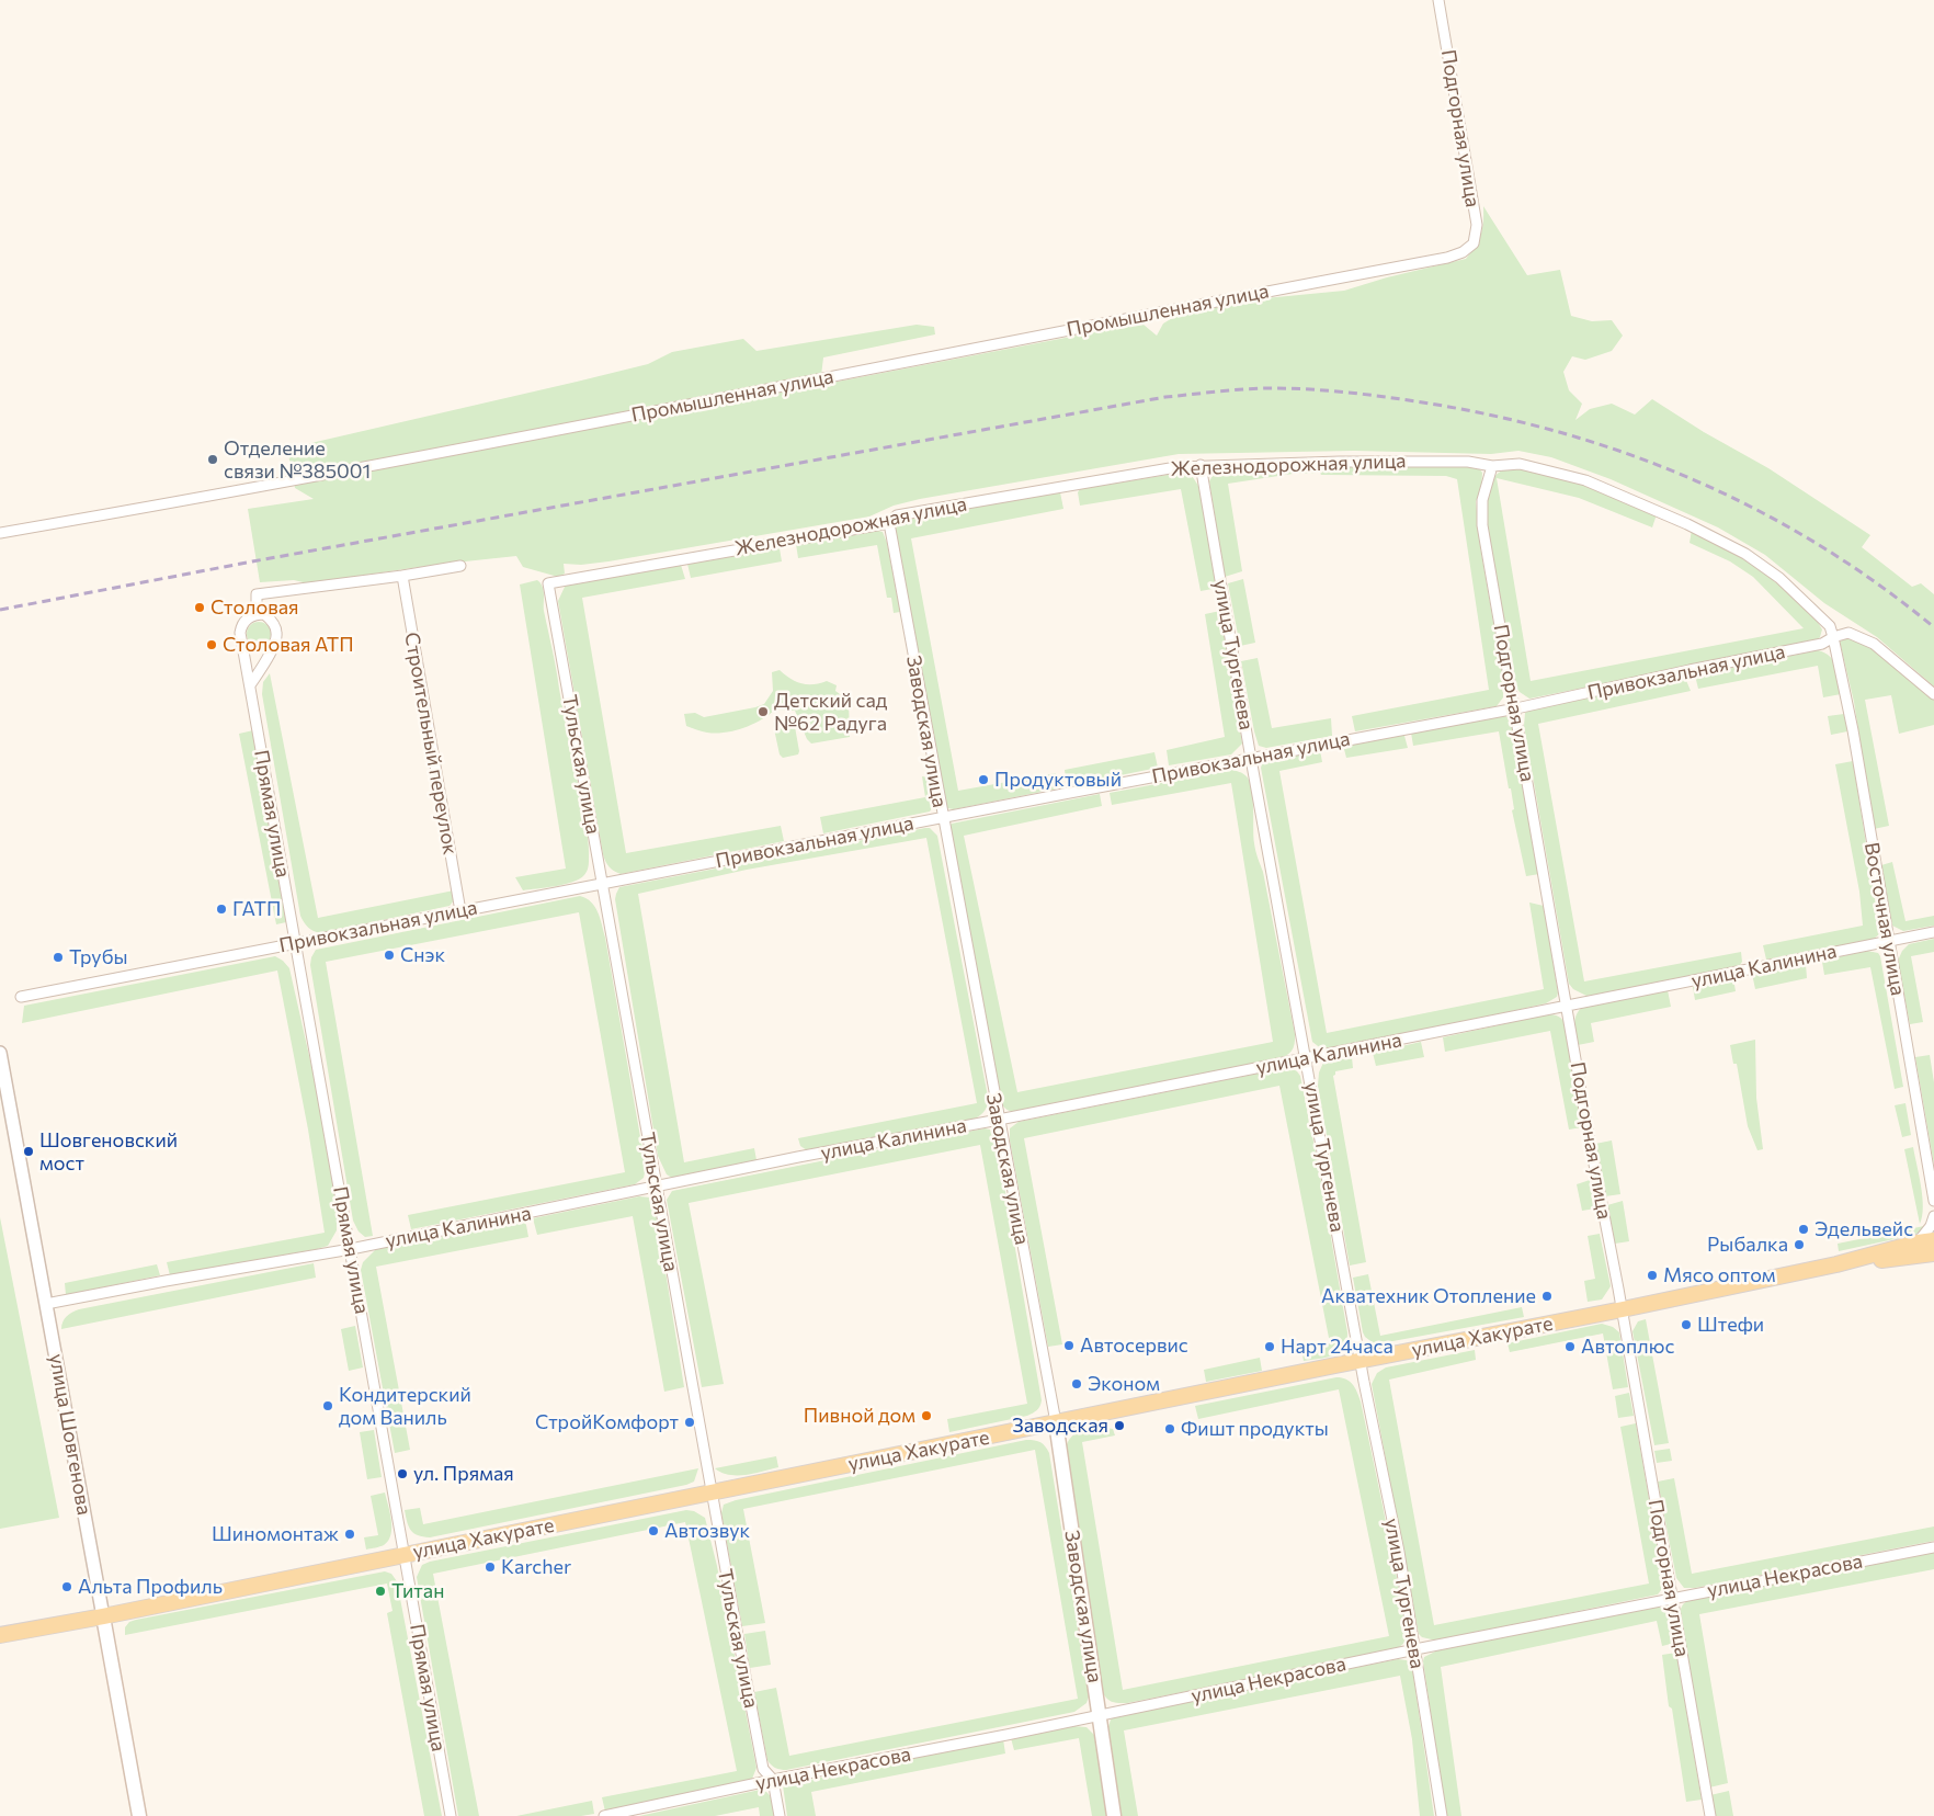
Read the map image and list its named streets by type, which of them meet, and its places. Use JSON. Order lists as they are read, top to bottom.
{
  "streets": {
    "main road": ["Заводская улица", "улица Хакурате", "улица Шовгенова"],
    "street": [
      "Подгорная улица",
      "Промышленная улица",
      "Железнодорожная улица",
      "улица Тургенева",
      "Привокзальная улица",
      "Строительный переулок",
      "Тульская улица",
      "Прямая улица",
      "Восточная улица",
      "улица Калинина",
      "улица Некрасова"
    ]
  },
  "crossings": [
    ["Подгорная улица", "Промышленная улица"],
    ["Подгорная улица", "Железнодорожная улица"],
    ["Подгорная улица", "Привокзальная улица"],
    ["Подгорная улица", "улица Калинина"],
    ["Подгорная улица", "улица Хакурате"],
    ["Подгорная улица", "улица Некрасова"],
    ["Железнодорожная улица", "улица Тургенева"],
    ["Железнодорожная улица", "Привокзальная улица"],
    ["Железнодорожная улица", "Заводская улица"],
    ["Железнодорожная улица", "Тульская улица"],
    ["Железнодорожная улица", "Восточная улица"],
    ["улица Тургенева", "Привокзальная улица"],
    ["улица Тургенева", "улица Калинина"],
    ["улица Тургенева", "улица Хакурате"],
    ["улица Тургенева", "улица Некрасова"],
    ["Привокзальная улица", "Заводская улица"],
    ["Привокзальная улица", "Строительный переулок"],
    ["Привокзальная улица", "Тульская улица"],
    ["Привокзальная улица", "Прямая улица"],
    ["Привокзальная улица", "Восточная улица"],
    ["Заводская улица", "улица Калинина"],
    ["Заводская улица", "улица Хакурате"],
    ["Заводская улица", "улица Некрасова"],
    ["Тульская улица", "улица Калинина"],
    ["Тульская улица", "улица Хакурате"],
    ["Тульская улица", "улица Некрасова"],
    ["Прямая улица", "улица Калинина"],
    ["Прямая улица", "улица Хакурате"],
    ["Восточная улица", "улица Калинина"],
    ["улица Калинина", "улица Шовгенова"],
    ["улица Хакурате", "улица Шовгенова"]
  ],
  "places": [
    "Отделение связи №385001",
    "Столовая",
    "Столовая АТП",
    "Детский сад №62 Радуга",
    "Продуктовый",
    "ГАТП",
    "Снэк",
    "Трубы",
    "Шовгеновский мост",
    "Эдельвейс",
    "Рыбалка",
    "Мясо оптом",
    "Акватехник Отопление",
    "Штефи",
    "Автосервис",
    "Нарт 24часа",
    "Автоплюс",
    "Эконом",
    "Кондитерский дом Ваниль",
    "Пивной дом",
    "СтройКомфорт",
    "Заводская",
    "Фишт продукты",
    "ул. Прямая",
    "Автозвук",
    "Шиномонтаж",
    "Karcher",
    "Альта Профиль",
    "Титан"
  ]
}
